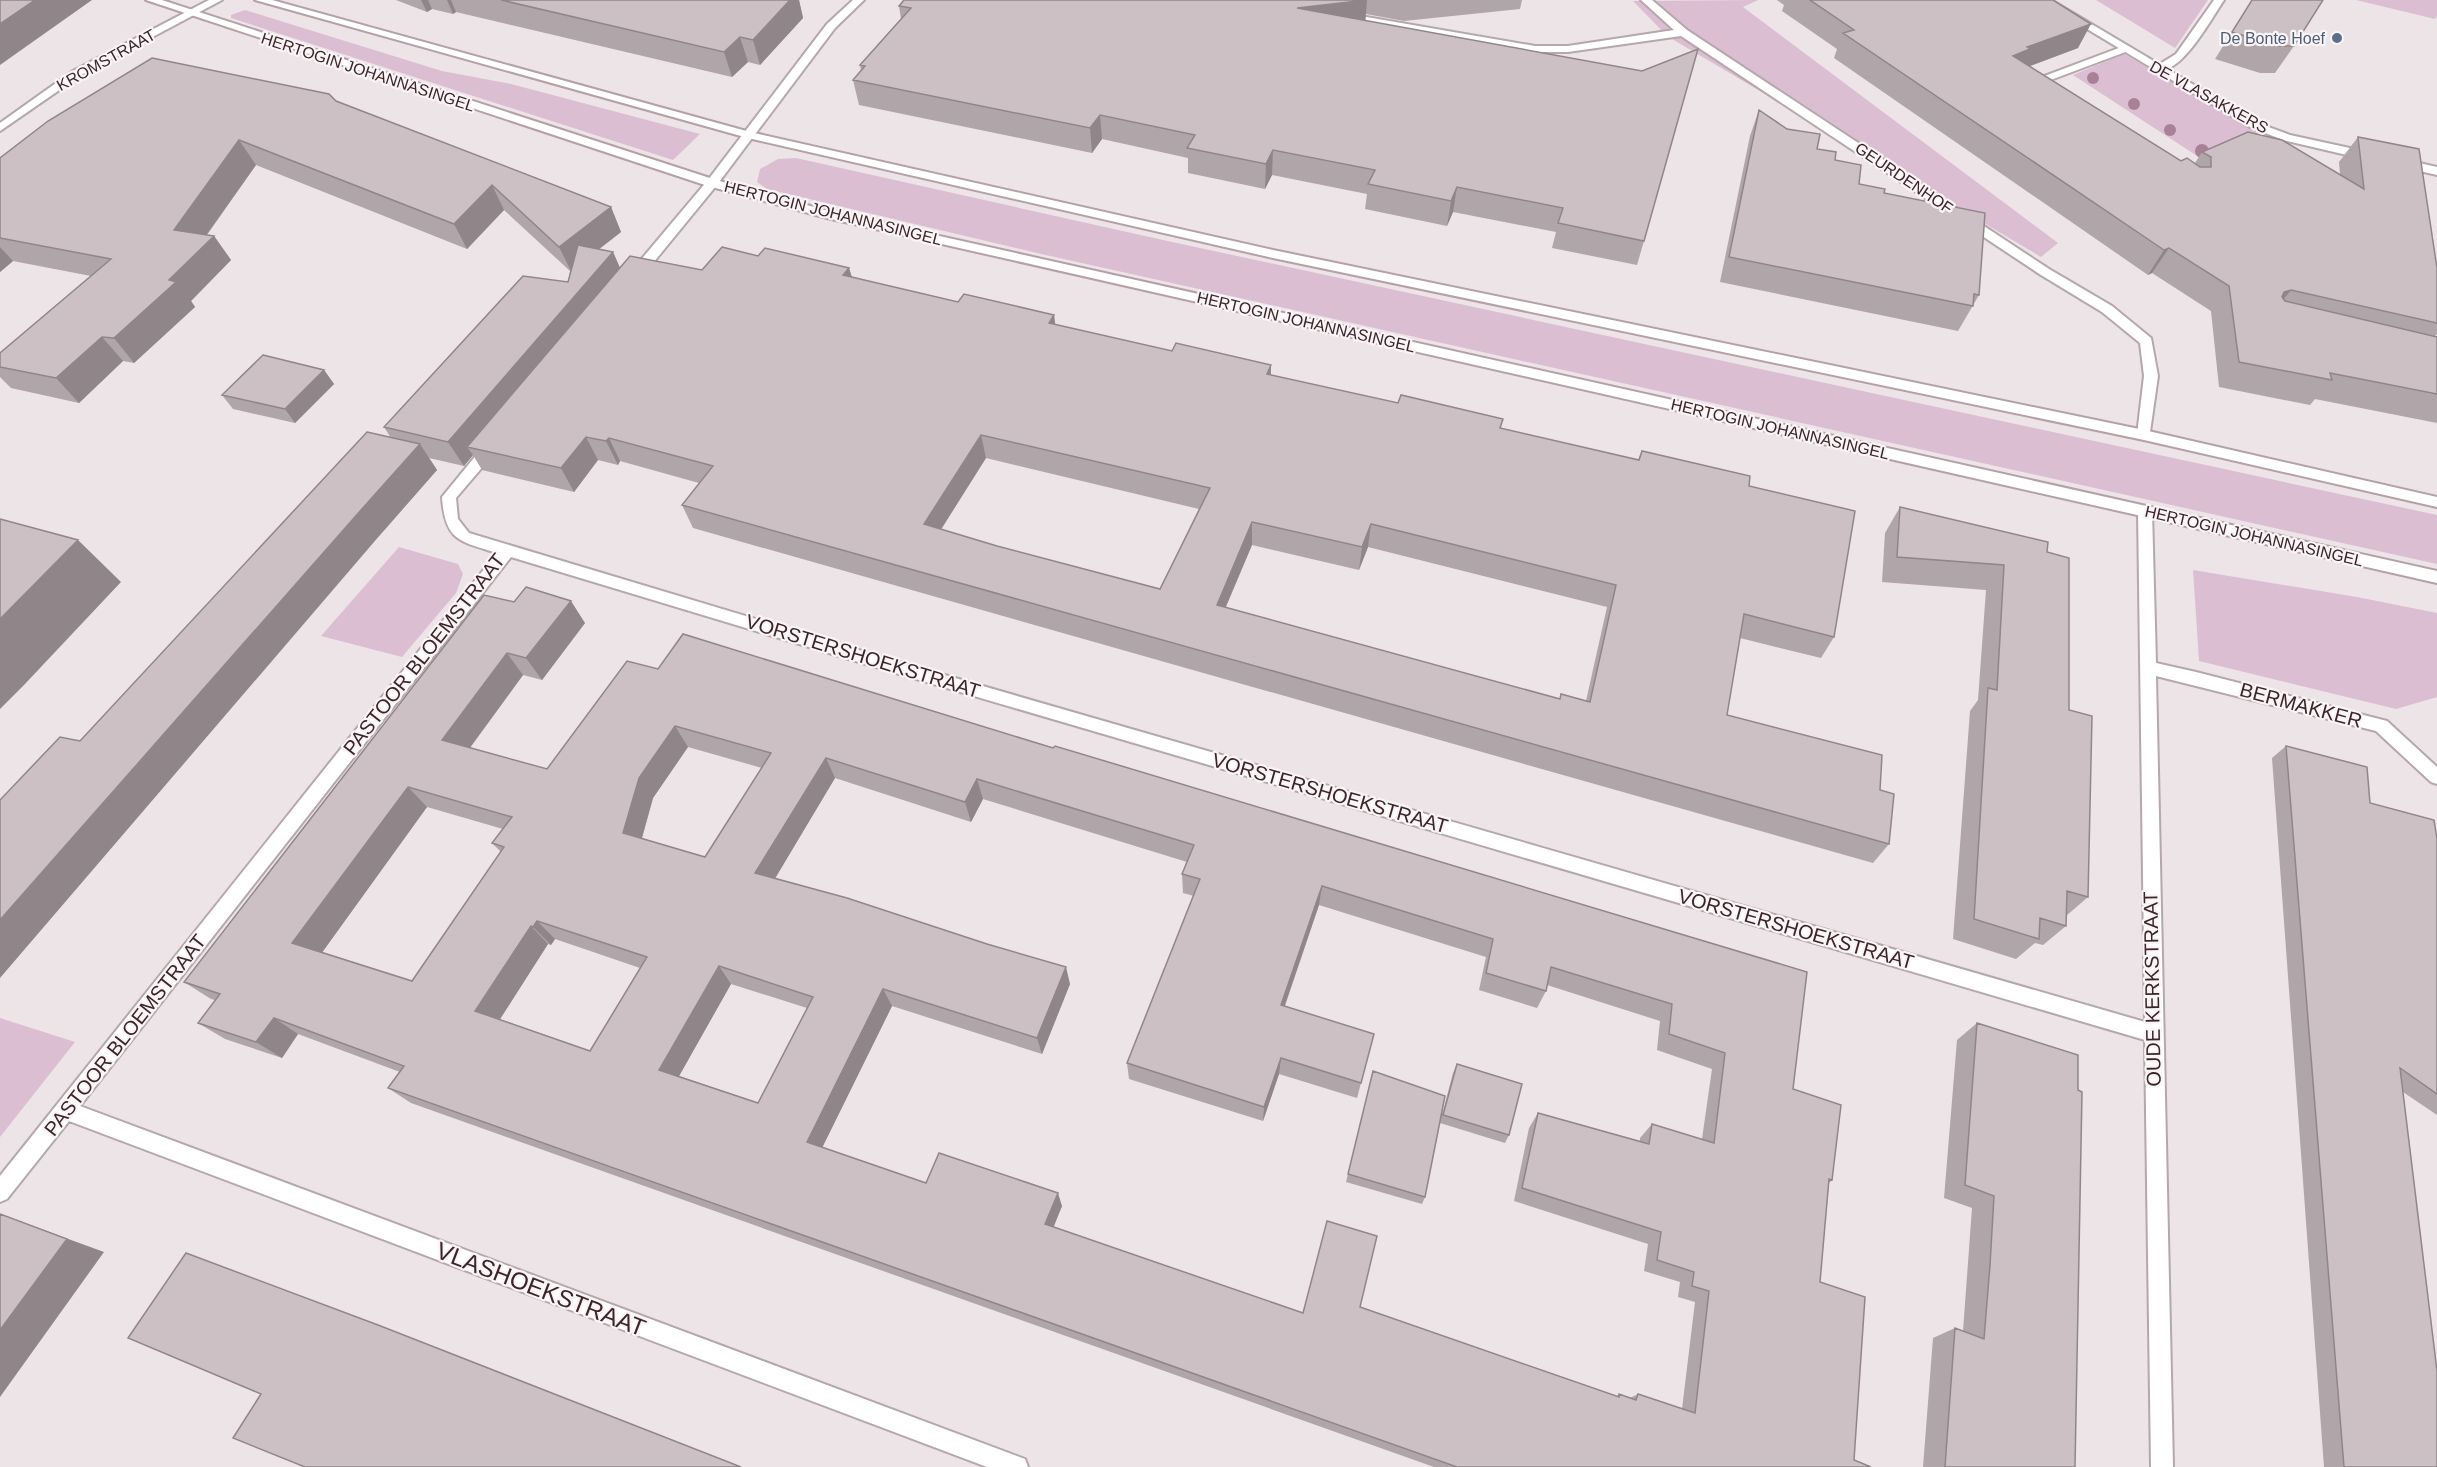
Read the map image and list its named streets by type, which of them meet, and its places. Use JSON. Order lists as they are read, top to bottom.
{
  "streets": {
    "street": [
      "KROMSTRAAT",
      "HERTOGIN JOHANNASINGEL",
      "DE VLASAKKERS",
      "GEURDENHOF",
      "PASTOOR BLOEMSTRAAT",
      "VORSTERSHOEKSTRAAT",
      "BERMAKKER",
      "OUDE KERKSTRAAT",
      "VLASHOEKSTRAAT"
    ]
  },
  "crossings": [
    ["KROMSTRAAT", "HERTOGIN JOHANNASINGEL"],
    ["HERTOGIN JOHANNASINGEL", "GEURDENHOF"],
    ["HERTOGIN JOHANNASINGEL", "OUDE KERKSTRAAT"],
    ["PASTOOR BLOEMSTRAAT", "VORSTERSHOEKSTRAAT"],
    ["PASTOOR BLOEMSTRAAT", "VLASHOEKSTRAAT"],
    ["VORSTERSHOEKSTRAAT", "OUDE KERKSTRAAT"],
    ["BERMAKKER", "OUDE KERKSTRAAT"]
  ],
  "places": ["De Bonte Hoef"]
}
